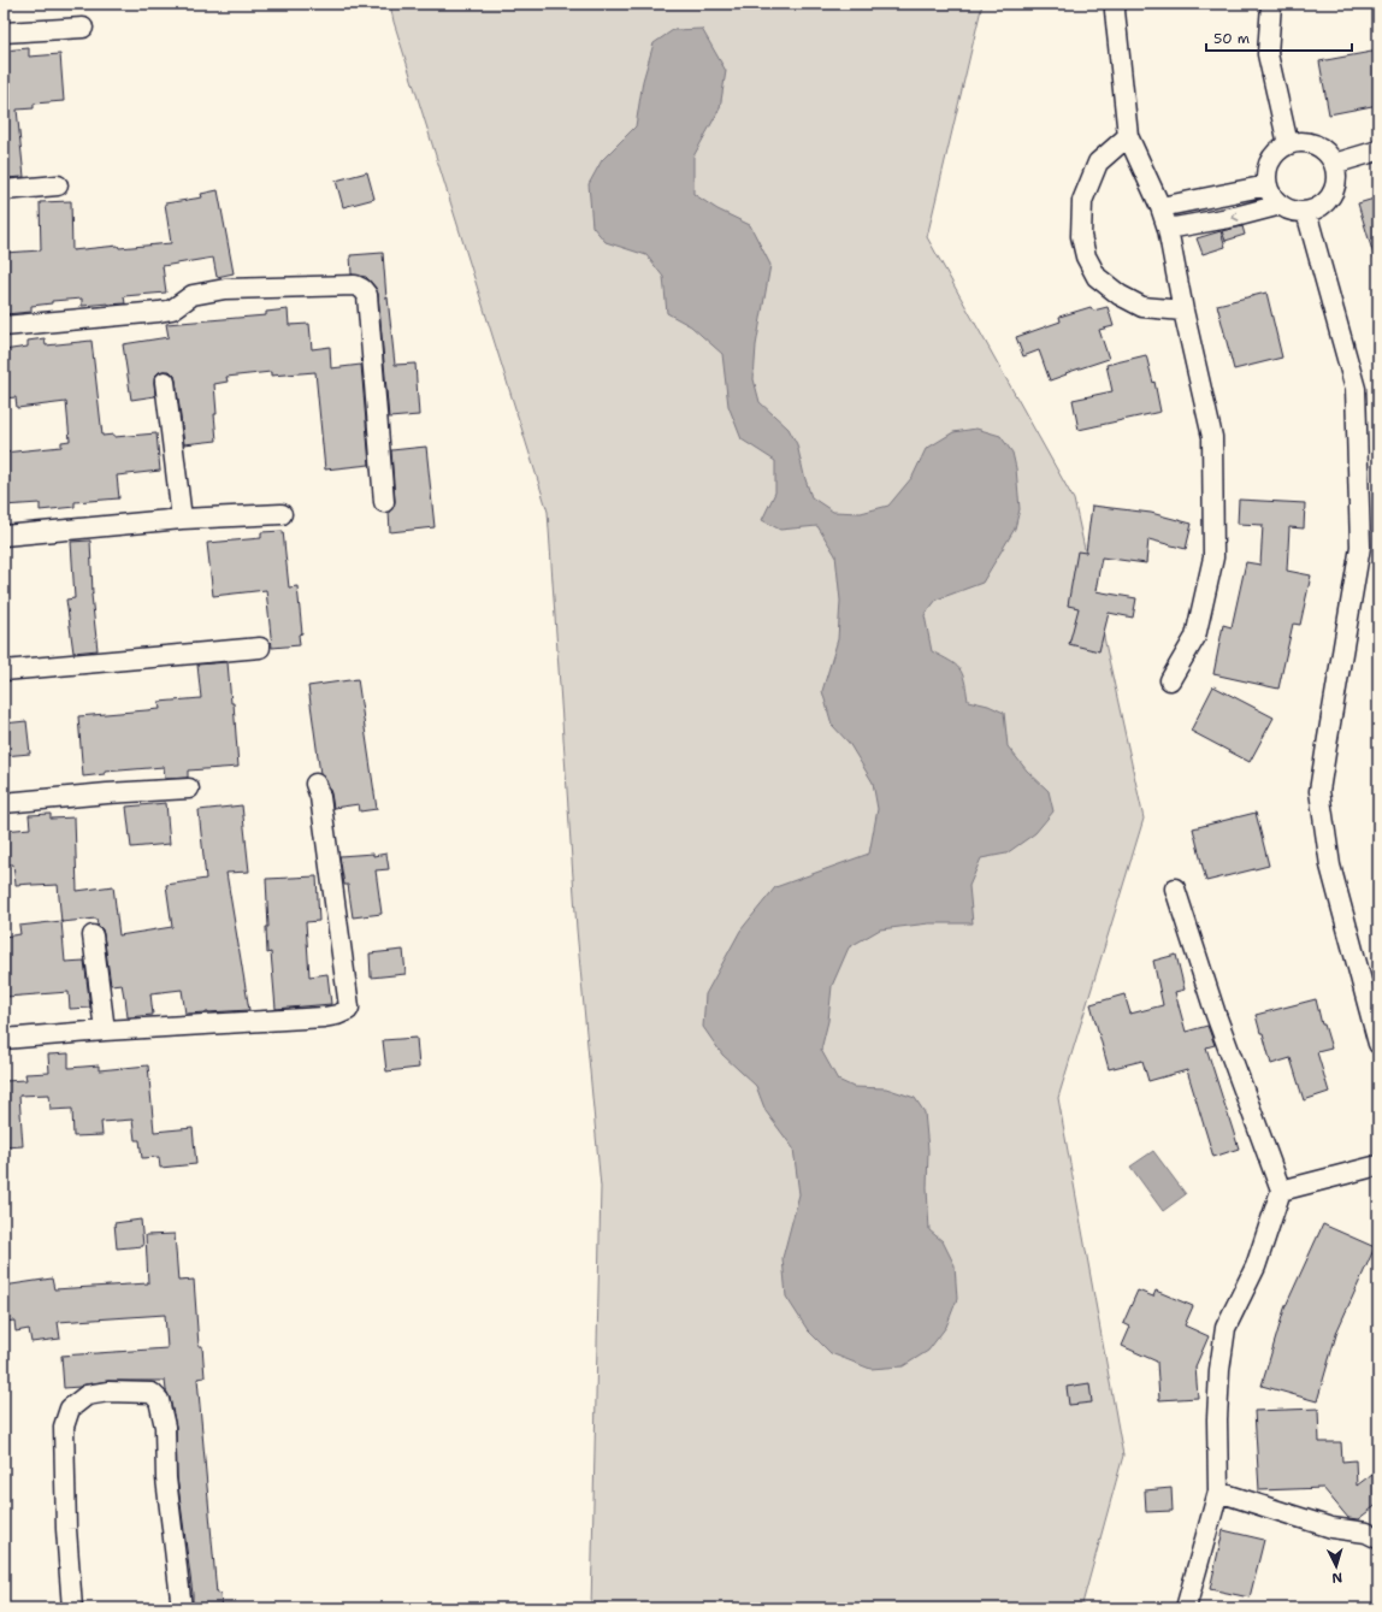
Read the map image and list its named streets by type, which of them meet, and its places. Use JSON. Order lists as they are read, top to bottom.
{
  "scale_bar": "50 m",
  "north": "bottom"
}
